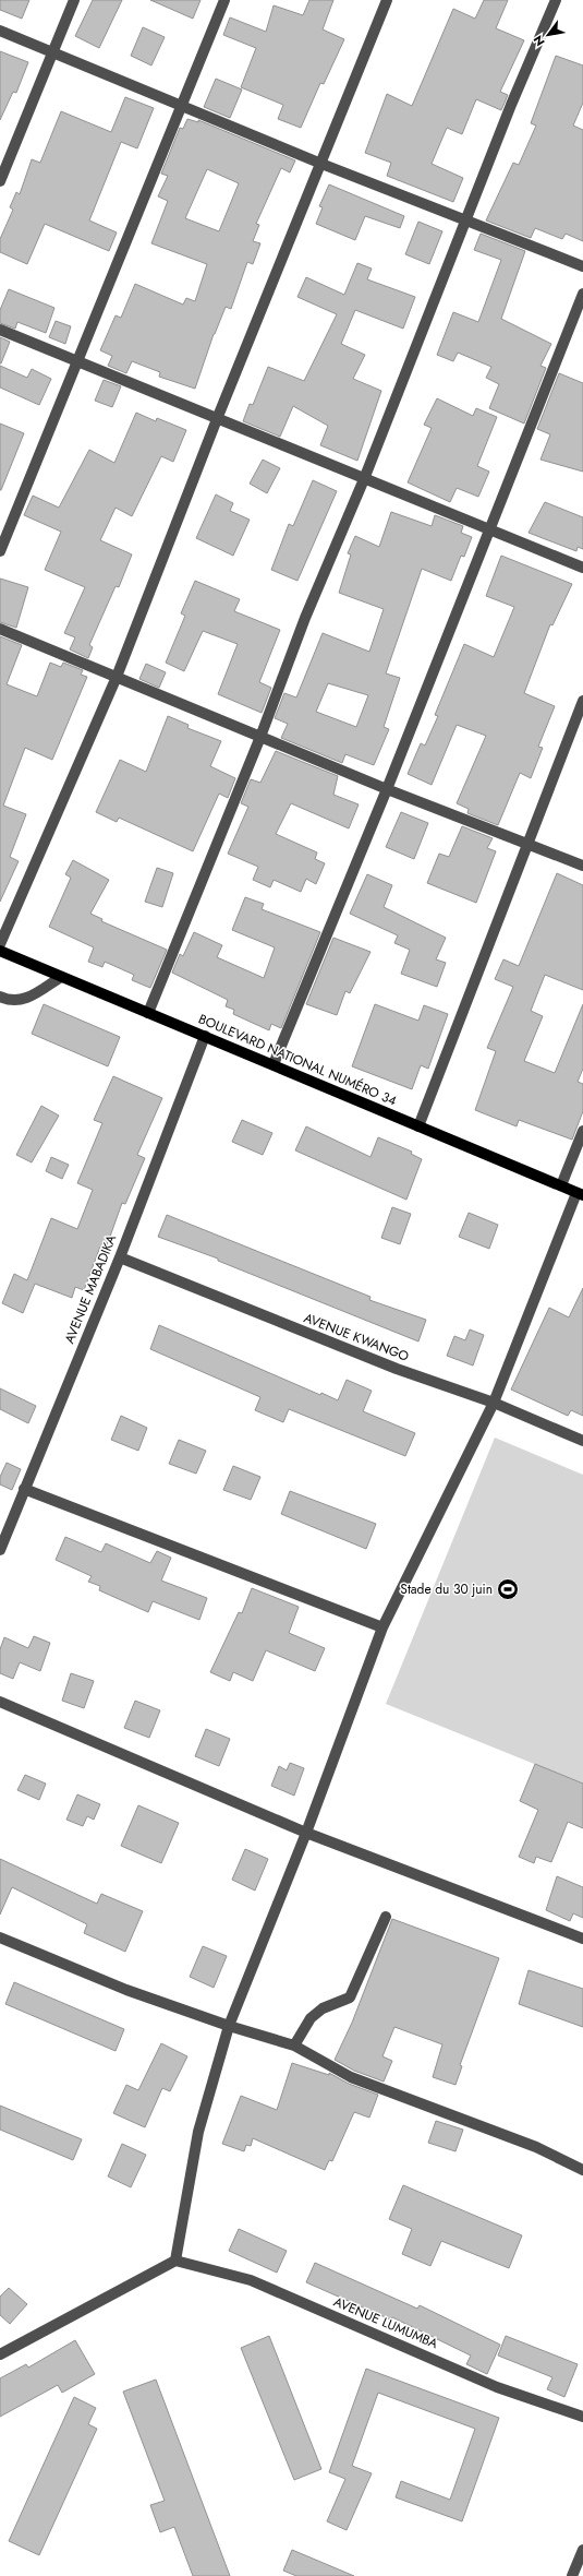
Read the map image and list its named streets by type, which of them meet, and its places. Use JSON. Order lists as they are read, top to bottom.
{
  "streets": {
    "main road": ["BOULEVARD NATIONAL NUMÉRO 34"],
    "street": ["AVENUE MABADIKA", "AVENUE KWANGO", "AVENUE LUMUMBA"]
  },
  "crossings": [
    ["BOULEVARD NATIONAL NUMÉRO 34", "AVENUE MABADIKA"],
    ["AVENUE MABADIKA", "AVENUE KWANGO"]
  ],
  "places": {
    "sports": ["Stade du 30 juin"]
  },
  "north": "bottom left"
}
